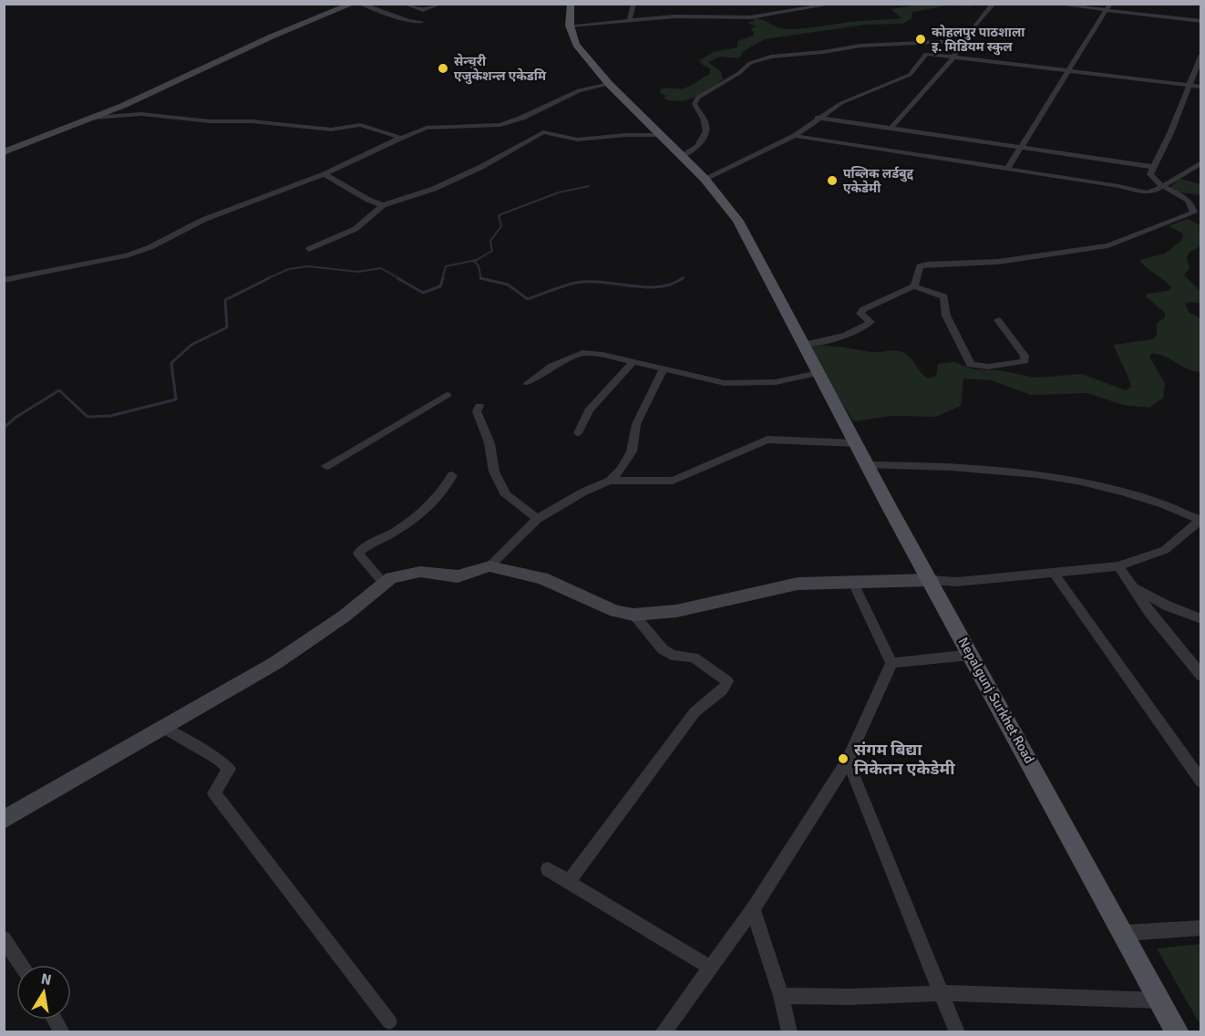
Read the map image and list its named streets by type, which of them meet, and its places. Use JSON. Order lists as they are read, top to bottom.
{
  "streets": {
    "main road": ["Nepalgunj Surkhet Road"]
  },
  "places": [
    "कोहलपुर पाठशाला इ. मिडियम स्कुल",
    "सेन्चुरी एजुकेशन्ल एकेडमि",
    "पब्लिक लर्डबुद्द एकेडेमी",
    "संगम बिद्या निकेतन एकेडेमी"
  ],
  "north": "top"
}
